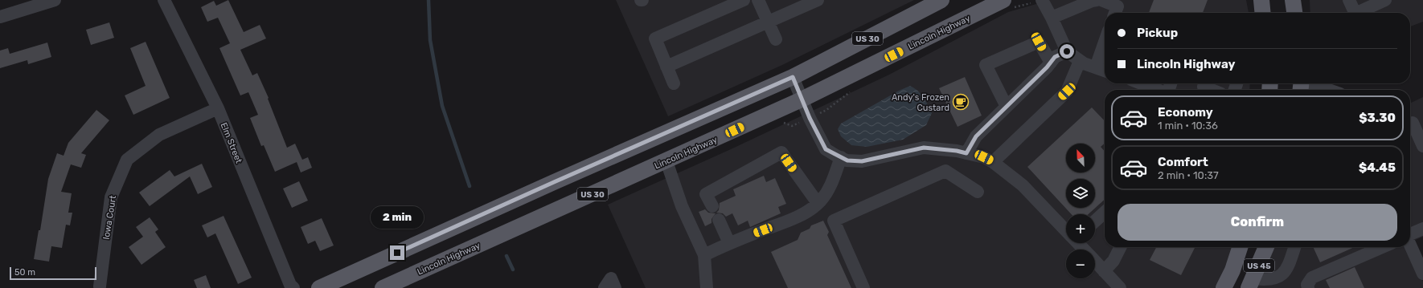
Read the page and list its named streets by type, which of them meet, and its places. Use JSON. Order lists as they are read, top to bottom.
{
  "streets": {
    "main road": ["Lincoln Highway", "US 30", "US 45"],
    "street": ["Elm Street", "Iowa Court"]
  },
  "crossings": [
    ["Elm Street", "Iowa Court"]
  ],
  "places": {
    "cafe": ["Andy's Frozen Custard"]
  },
  "scale_bar": "50 m",
  "north": "top left",
  "page": {
    "banner": ["Pickup", "Lincoln Highway"],
    "list": [
      {
        "name": "Economy",
        "note": "1 min · 10:36",
        "value": "$3.30"
      },
      {
        "name": "Comfort",
        "note": "2 min · 10:37",
        "value": "$4.45"
      }
    ],
    "map_buttons": ["+", "−"],
    "buttons": "Confirm",
    "bubble": "2 min",
    "scale": "50 m"
  }
}
